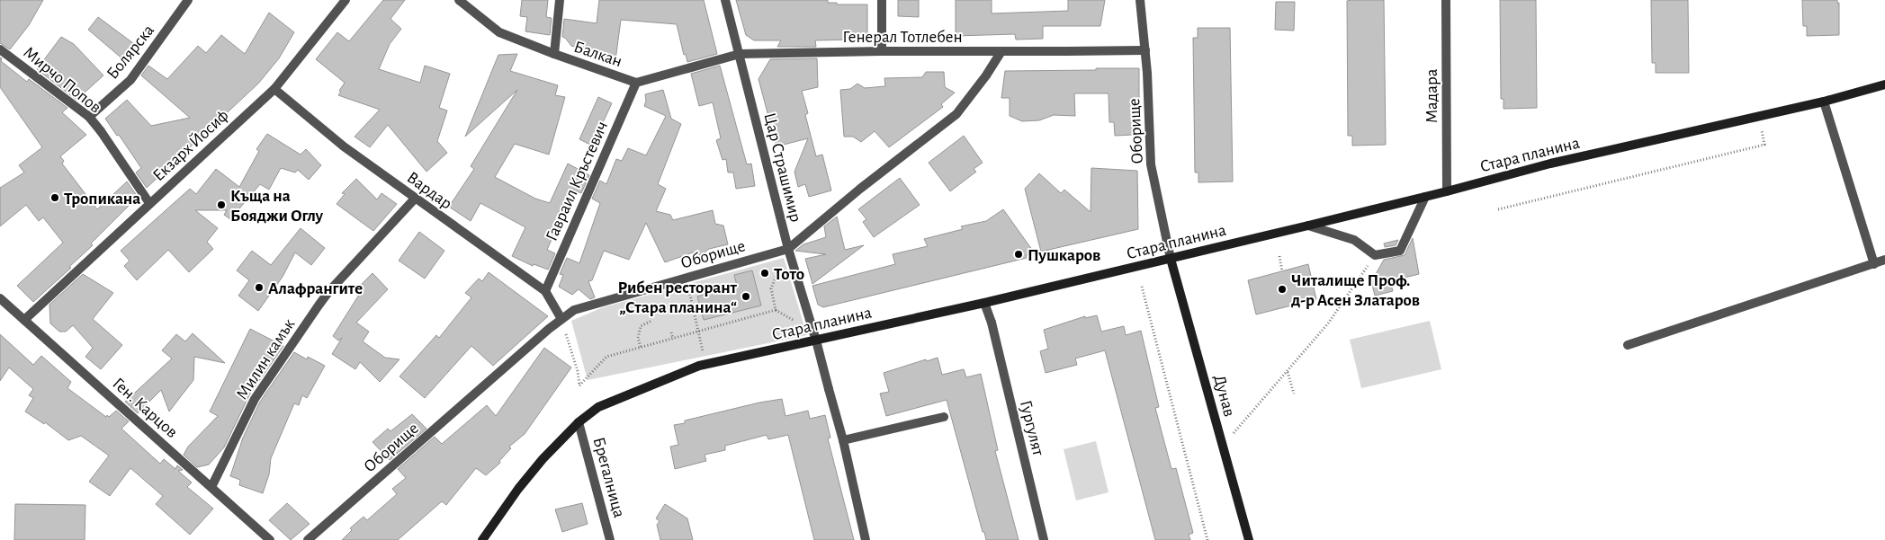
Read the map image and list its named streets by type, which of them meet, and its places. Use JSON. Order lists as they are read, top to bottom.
{
  "streets": {
    "main road": ["Стара планина", "Дунав"],
    "street": [
      "Генерал Тотлебен",
      "Болярска",
      "Балкан",
      "Мирчо Попов",
      "Мадара",
      "Оборище",
      "Екзарх Йосиф",
      "Цар Страшимир",
      "Гавраил Кръстевич",
      "Вардар",
      "Милин камък",
      "Ген. Карцов",
      "Гургулят",
      "Брегалница"
    ]
  },
  "crossings": [
    ["Генерал Тотлебен", "Балкан"],
    ["Генерал Тотлебен", "Оборище"],
    ["Генерал Тотлебен", "Цар Страшимир"],
    ["Болярска", "Мирчо Попов"],
    ["Балкан", "Цар Страшимир"],
    ["Балкан", "Гавраил Кръстевич"],
    ["Мирчо Попов", "Екзарх Йосиф"],
    ["Мадара", "Стара планина"],
    ["Оборище", "Стара планина"],
    ["Оборище", "Цар Страшимир"],
    ["Оборище", "Вардар"],
    ["Оборище", "Дунав"],
    ["Екзарх Йосиф", "Вардар"],
    ["Екзарх Йосиф", "Ген. Карцов"],
    ["Стара планина", "Цар Страшимир"],
    ["Стара планина", "Дунав"],
    ["Стара планина", "Гургулят"],
    ["Стара планина", "Брегалница"],
    ["Гавраил Кръстевич", "Вардар"],
    ["Вардар", "Милин камък"],
    ["Милин камък", "Ген. Карцов"]
  ],
  "places": [
    "Тропикана",
    "Къща на Бояджи Оглу",
    "Пушкаров",
    "Тото",
    "Алафрангите",
    "Читалище Проф. д-р Асен Златаров",
    "Рибен ресторант „Стара планина“"
  ]
}
